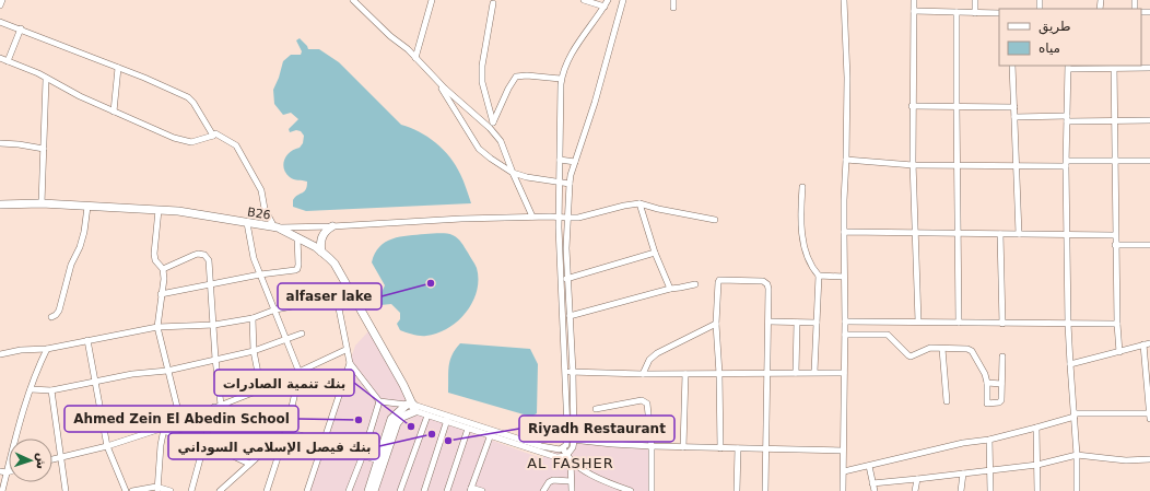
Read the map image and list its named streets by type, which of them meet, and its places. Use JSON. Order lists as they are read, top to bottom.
{
  "streets": {
    "highway": ["B26"]
  },
  "districts": ["AL FASHER"],
  "places": [
    "alfaser lake",
    "Ahmed Zein El Abedin School",
    "بنك تنمية الصادرات",
    "بنك فيصل الإسلامي السوداني",
    "Riyadh Restaurant"
  ],
  "legend": ["طريق", "مياه"],
  "north": "right"
}
